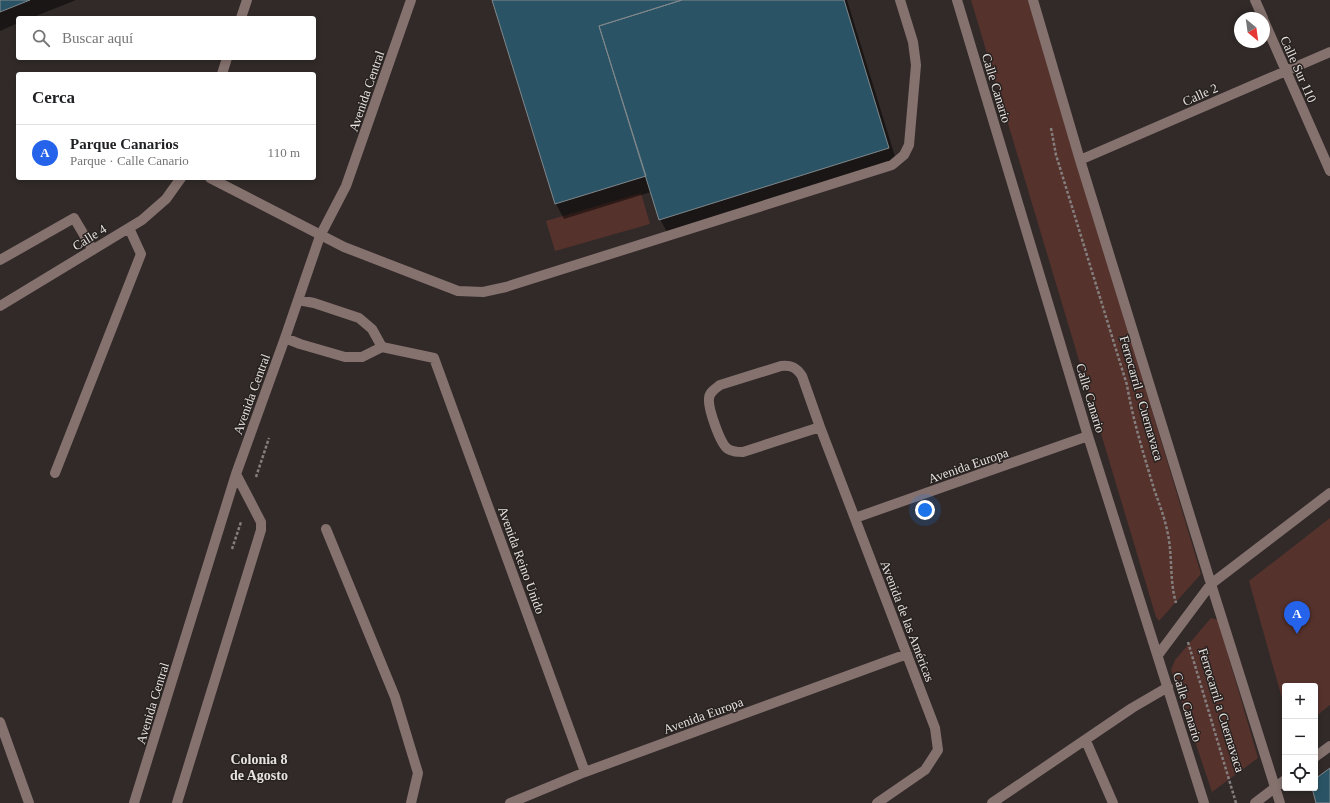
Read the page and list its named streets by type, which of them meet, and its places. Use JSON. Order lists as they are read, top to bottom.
{
  "streets": {
    "street": [
      "Calle Sur 110",
      "Calle Canario",
      "Avenida Central",
      "Calle 2",
      "Calle 4",
      "Avenida Europa",
      "Avenida Reino Unido",
      "Avenida de las Américas"
    ],
    "path": ["Ferrocarril a Cuernavaca"]
  },
  "crossings": [
    ["Calle Sur 110", "Calle 2"],
    ["Calle Canario", "Avenida Europa"],
    ["Avenida Europa", "Avenida Reino Unido"],
    ["Avenida Europa", "Avenida de las Américas"]
  ],
  "districts": ["Colonia 8 de Agosto"],
  "north": "bottom right",
  "page": {
    "search": "Buscar aquí",
    "heading": "Cerca",
    "list": [
      {
        "mark": "A",
        "name": "Parque Canarios",
        "note": "Parque · Calle Canario",
        "value": "110 m"
      }
    ],
    "pins": "A",
    "map_buttons": ["+", "−"]
  }
}
